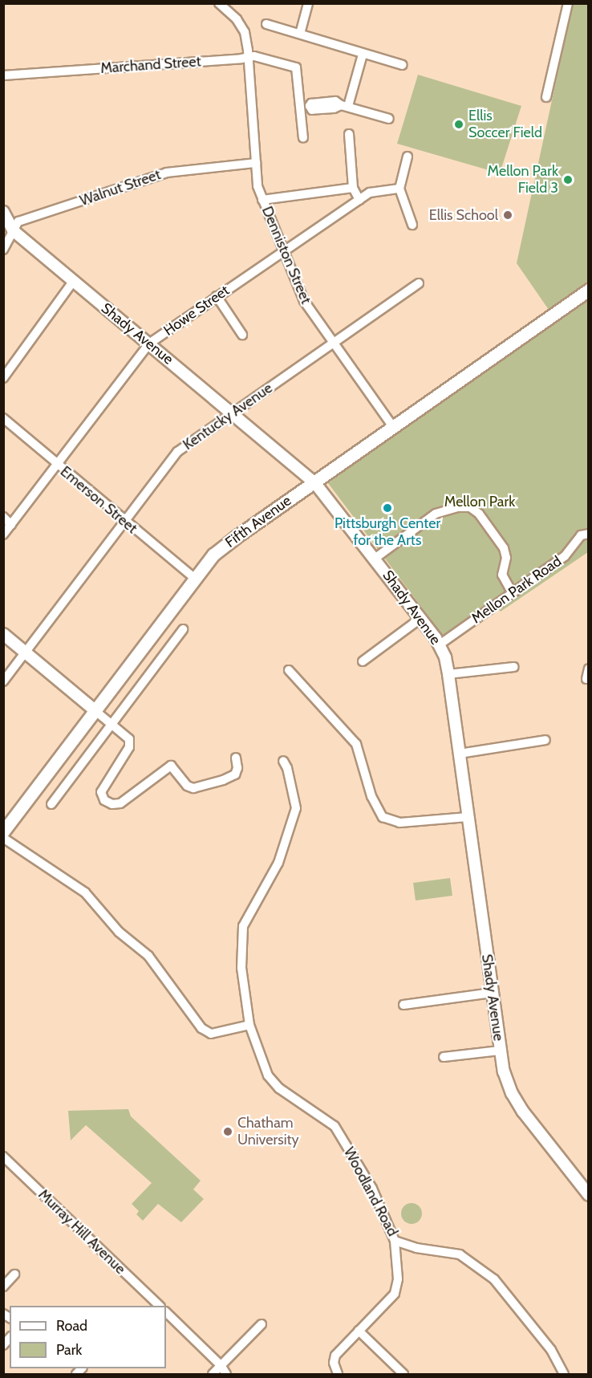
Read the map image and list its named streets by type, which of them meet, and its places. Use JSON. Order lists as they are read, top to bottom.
{
  "streets": {
    "highway": ["Fifth Avenue"],
    "main road": ["Shady Avenue"],
    "street": [
      "Marchand Street",
      "Walnut Street",
      "Denniston Street",
      "Howe Street",
      "Kentucky Avenue",
      "Emerson Street",
      "Mellon Park Road",
      "Woodland Road",
      "Murray Hill Avenue"
    ]
  },
  "crossings": [
    ["Marchand Street", "Denniston Street"],
    ["Walnut Street", "Denniston Street"],
    ["Walnut Street", "Shady Avenue"],
    ["Denniston Street", "Howe Street"],
    ["Denniston Street", "Kentucky Avenue"],
    ["Denniston Street", "Fifth Avenue"],
    ["Howe Street", "Shady Avenue"],
    ["Howe Street", "Emerson Street"],
    ["Shady Avenue", "Kentucky Avenue"],
    ["Shady Avenue", "Fifth Avenue"],
    ["Shady Avenue", "Mellon Park Road"],
    ["Kentucky Avenue", "Emerson Street"],
    ["Emerson Street", "Fifth Avenue"]
  ],
  "parks": ["Mellon Park"],
  "places": [
    "Ellis Soccer Field",
    "Mellon Park Field 3",
    "Ellis School",
    "Pittsburgh Center for the Arts",
    "Chatham University"
  ],
  "legend": ["Road", "Park"]
}
